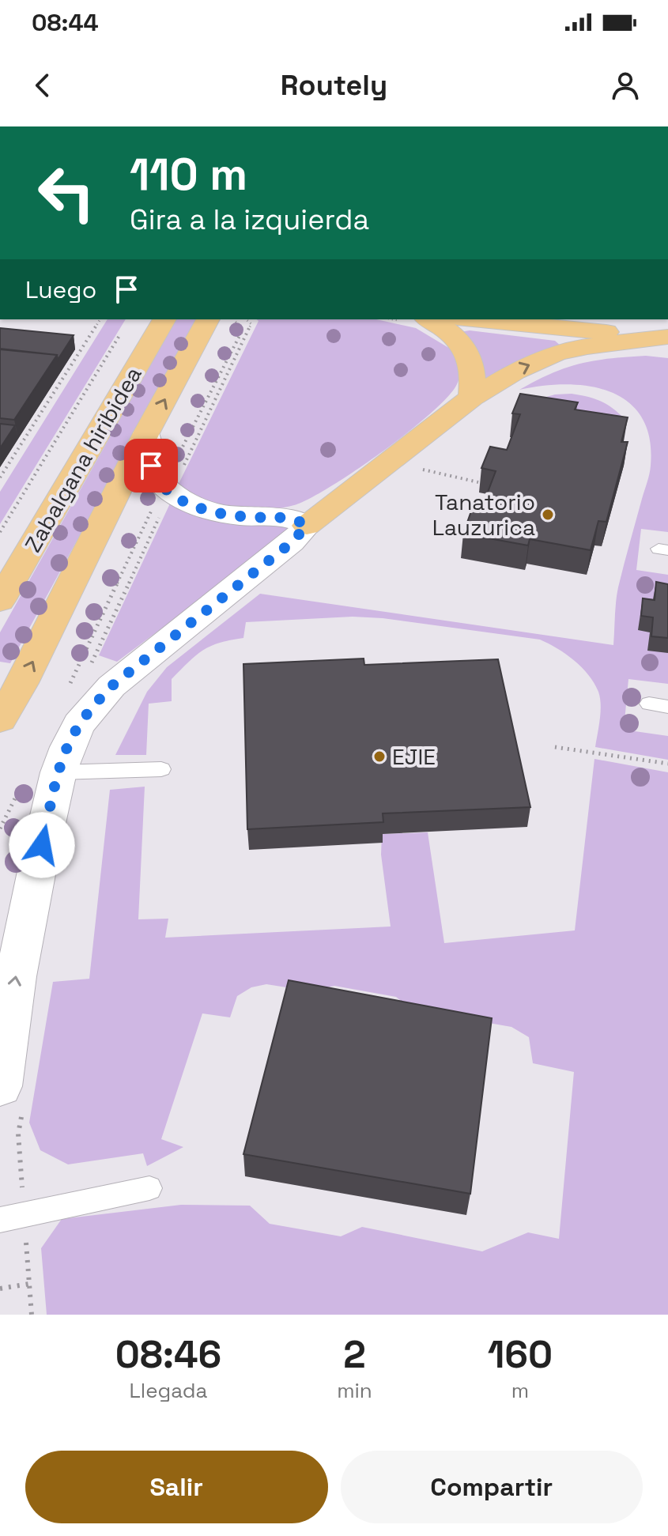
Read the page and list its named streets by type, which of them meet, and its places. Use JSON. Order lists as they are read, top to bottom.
{
  "streets": {
    "main road": ["Zabalgana hiribidea"]
  },
  "places": ["Tanatorio Lauzurica", "EJIE"],
  "page": {
    "status": "08:44",
    "header": "Routely",
    "turn": ["110 m", "Gira a la izquierda"],
    "then": "Luego",
    "eta": [
      "08:46",
      "Llegada",
      "2",
      "min",
      "160",
      "m"
    ],
    "buttons": ["Salir", "Compartir"]
  }
}
